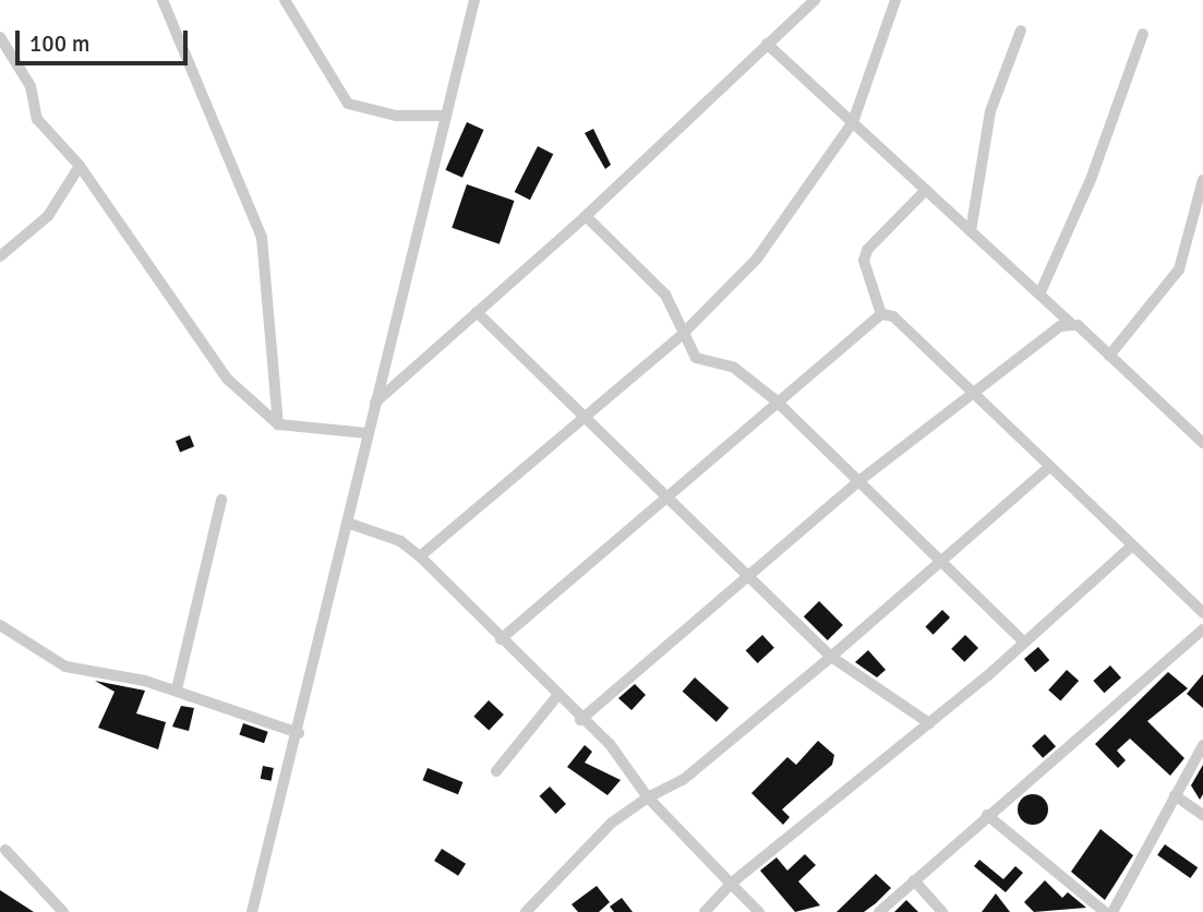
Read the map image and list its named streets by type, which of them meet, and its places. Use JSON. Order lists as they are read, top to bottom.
{
  "scale_bar": "100 m"
}
